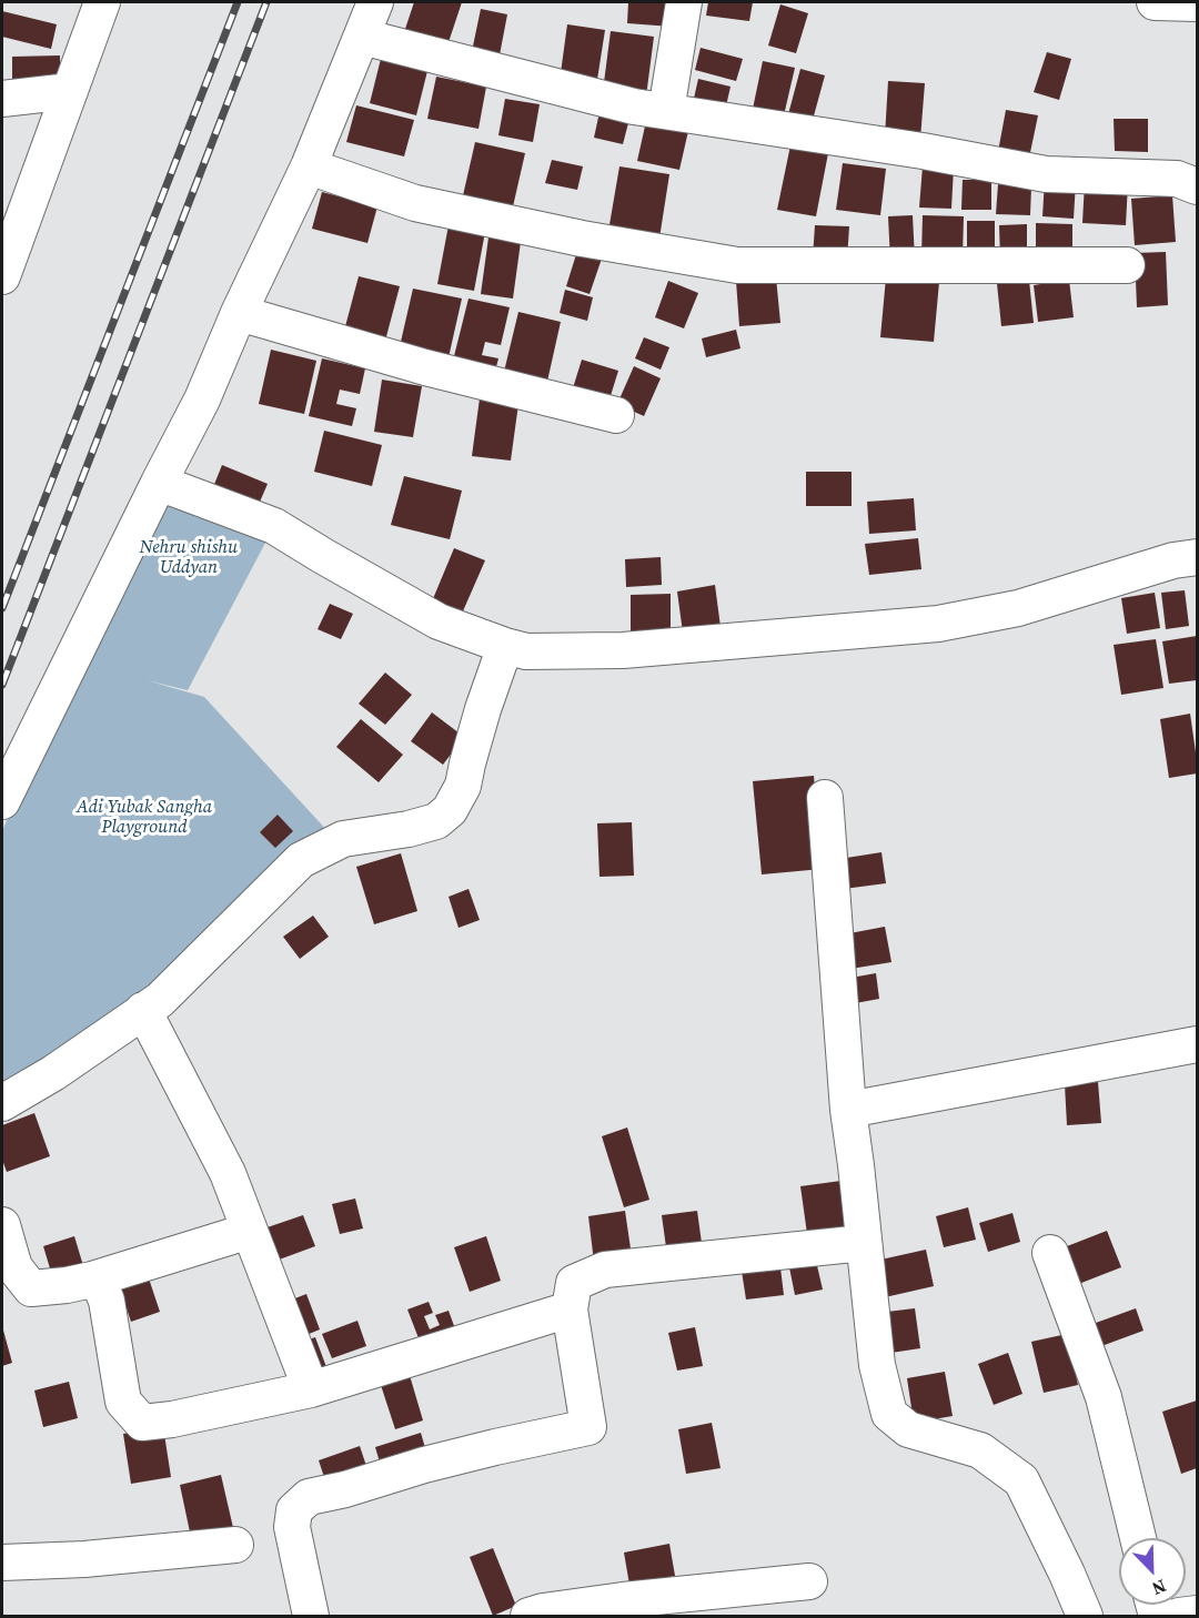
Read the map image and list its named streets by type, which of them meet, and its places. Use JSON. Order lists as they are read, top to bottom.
{
  "parks": ["Nehru shishu Uddyan", "Adi Yubak Sangha Playground"],
  "north": "bottom right"
}
